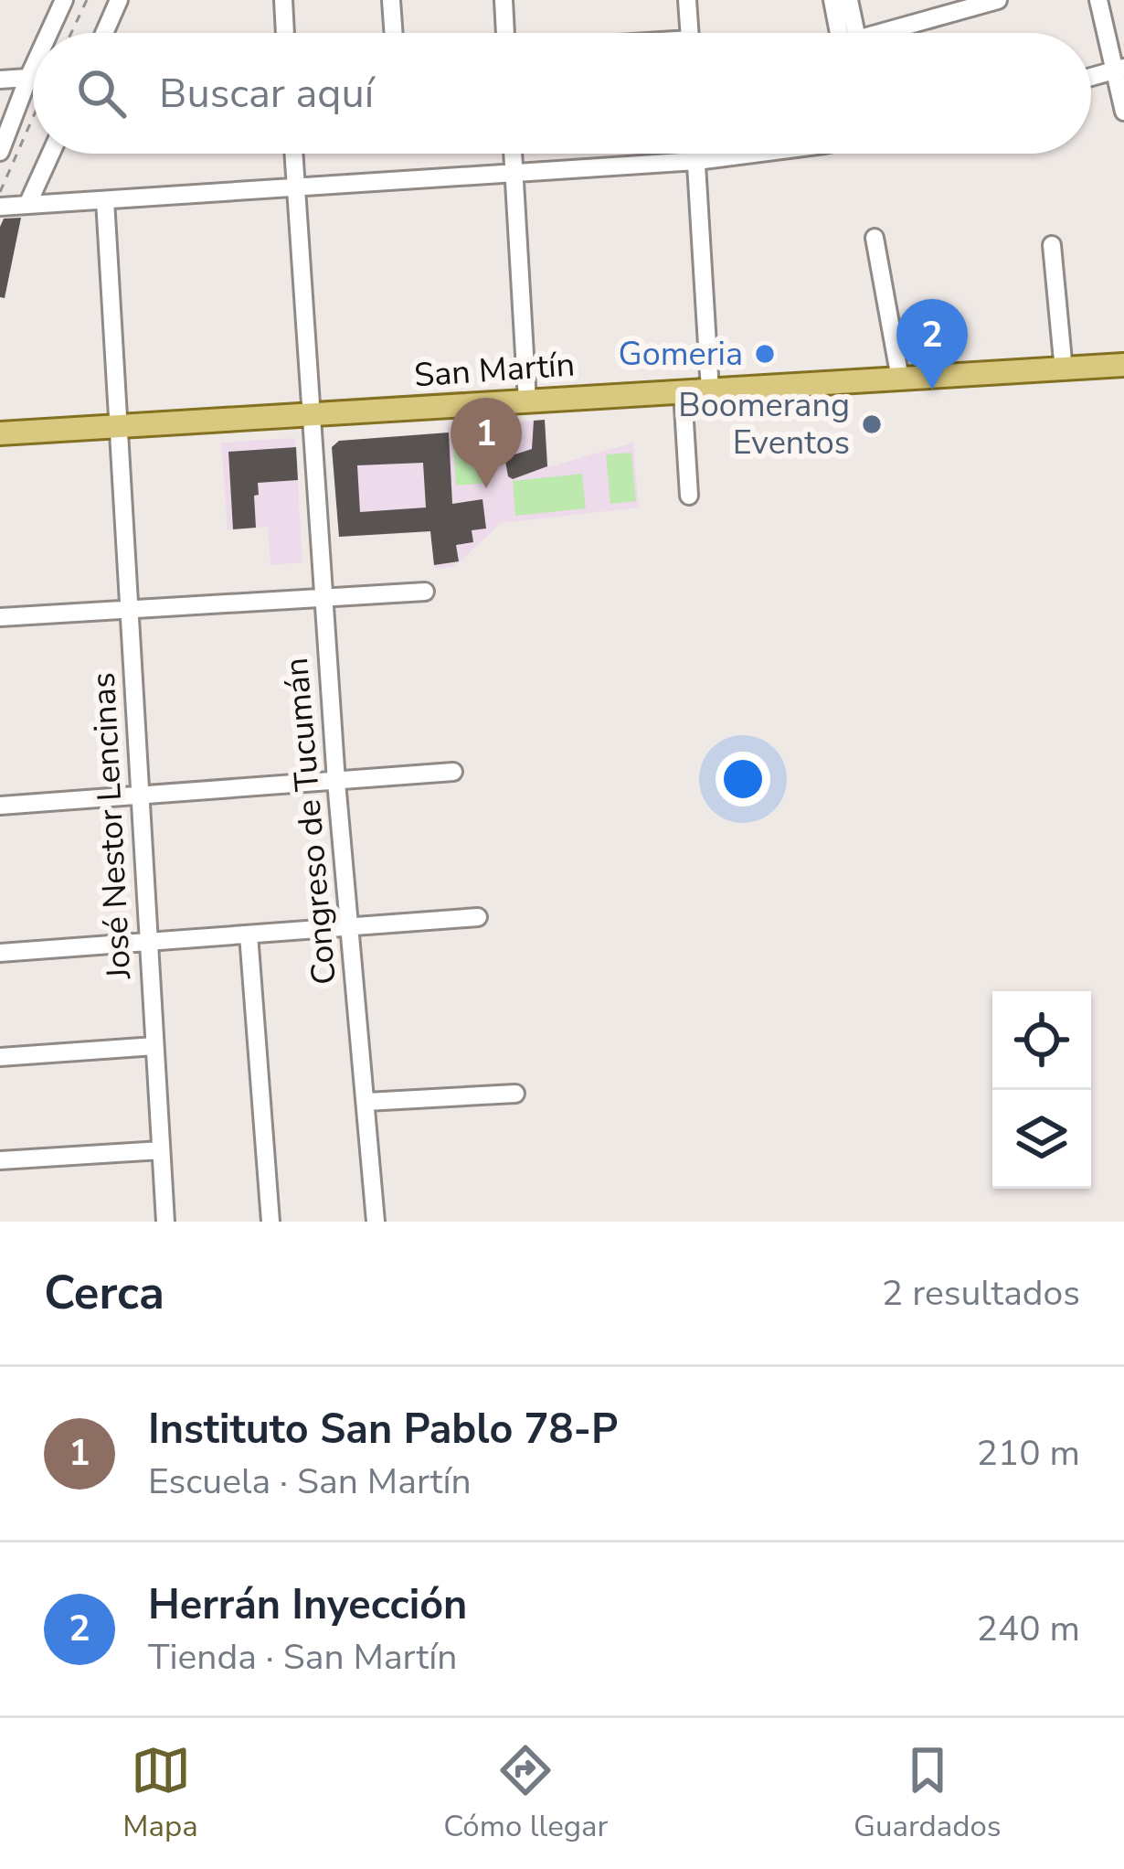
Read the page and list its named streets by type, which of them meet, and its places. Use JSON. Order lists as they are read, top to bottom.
{
  "streets": {
    "main road": ["San Martín"],
    "street": ["Congreso de Tucumán", "José Nestor Lencinas"]
  },
  "crossings": [
    ["San Martín", "Congreso de Tucumán"],
    ["San Martín", "José Nestor Lencinas"]
  ],
  "places": ["Gomeria", "Boomerang Eventos"],
  "page": {
    "search": "Buscar aquí",
    "pins": ["2", "1"],
    "heading": ["Cerca", "2 resultados"],
    "list": [
      {
        "mark": "1",
        "name": "Instituto San Pablo 78-P",
        "note": "Escuela · San Martín",
        "value": "210 m"
      },
      {
        "mark": "2",
        "name": "Herrán Inyección",
        "note": "Tienda · San Martín",
        "value": "240 m"
      }
    ],
    "nav": ["Mapa", "Cómo llegar", "Guardados"]
  }
}
